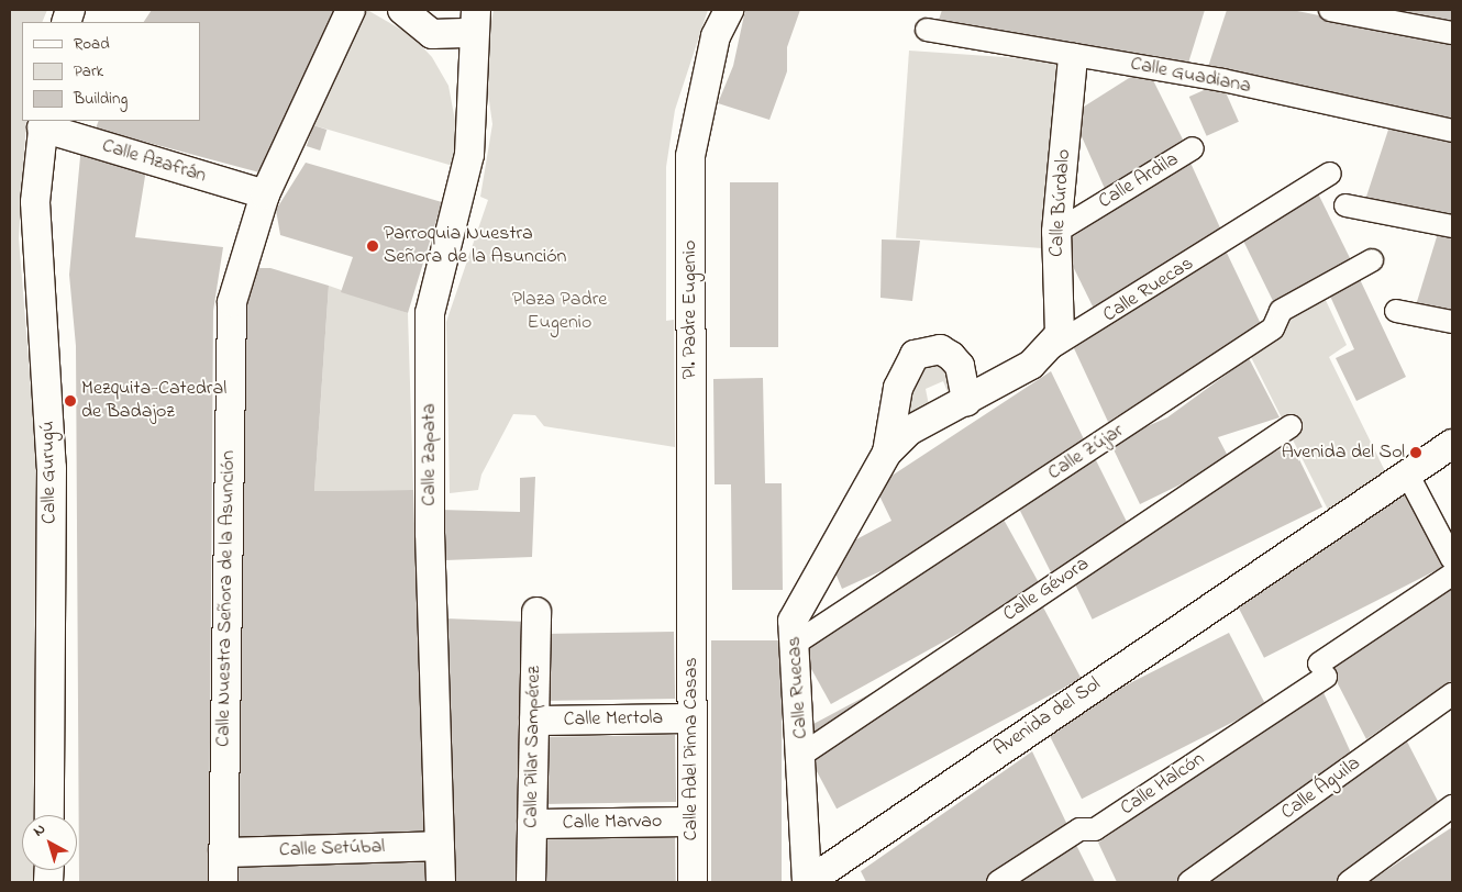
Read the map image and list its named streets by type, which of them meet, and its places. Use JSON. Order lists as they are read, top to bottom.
{
  "streets": {
    "street": [
      "Calle Guadiana",
      "Calle Azafrán",
      "Calle Ardila",
      "Calle Búrdalo",
      "Calle Ruecas",
      "Pl. Padre Eugenio",
      "Calle Zújar",
      "Calle Zapata",
      "Calle Gurugú",
      "Calle Gévora",
      "Calle Nuestra Señora de la Asunción",
      "Avenida del Sol",
      "Calle Mertola",
      "Calle Pilar Sampérez",
      "Calle Adel Pinna Casas",
      "Calle Halcón",
      "Calle Águila",
      "Calle Marvao",
      "Calle Setúbal"
    ]
  },
  "crossings": [
    ["Calle Guadiana", "Calle Búrdalo"],
    ["Calle Azafrán", "Calle Gurugú"],
    ["Calle Azafrán", "Calle Nuestra Señora de la Asunción"],
    ["Calle Ardila", "Calle Búrdalo"],
    ["Calle Búrdalo", "Calle Ruecas"],
    ["Calle Ruecas", "Calle Zújar"],
    ["Calle Ruecas", "Calle Gévora"],
    ["Calle Ruecas", "Avenida del Sol"],
    ["Pl. Padre Eugenio", "Calle Adel Pinna Casas"],
    ["Calle Zapata", "Calle Setúbal"],
    ["Calle Nuestra Señora de la Asunción", "Calle Setúbal"],
    ["Calle Mertola", "Calle Pilar Sampérez"],
    ["Calle Mertola", "Calle Adel Pinna Casas"],
    ["Calle Pilar Sampérez", "Calle Marvao"],
    ["Calle Adel Pinna Casas", "Calle Marvao"]
  ],
  "parks": ["Plaza Padre Eugenio"],
  "places": ["Parroquia Nuestra Señora de la Asunción", "Mezquita-Catedral de Badajoz", "Avenida del Sol"],
  "legend": ["Road", "Park", "Building"],
  "north": "top left"
}
